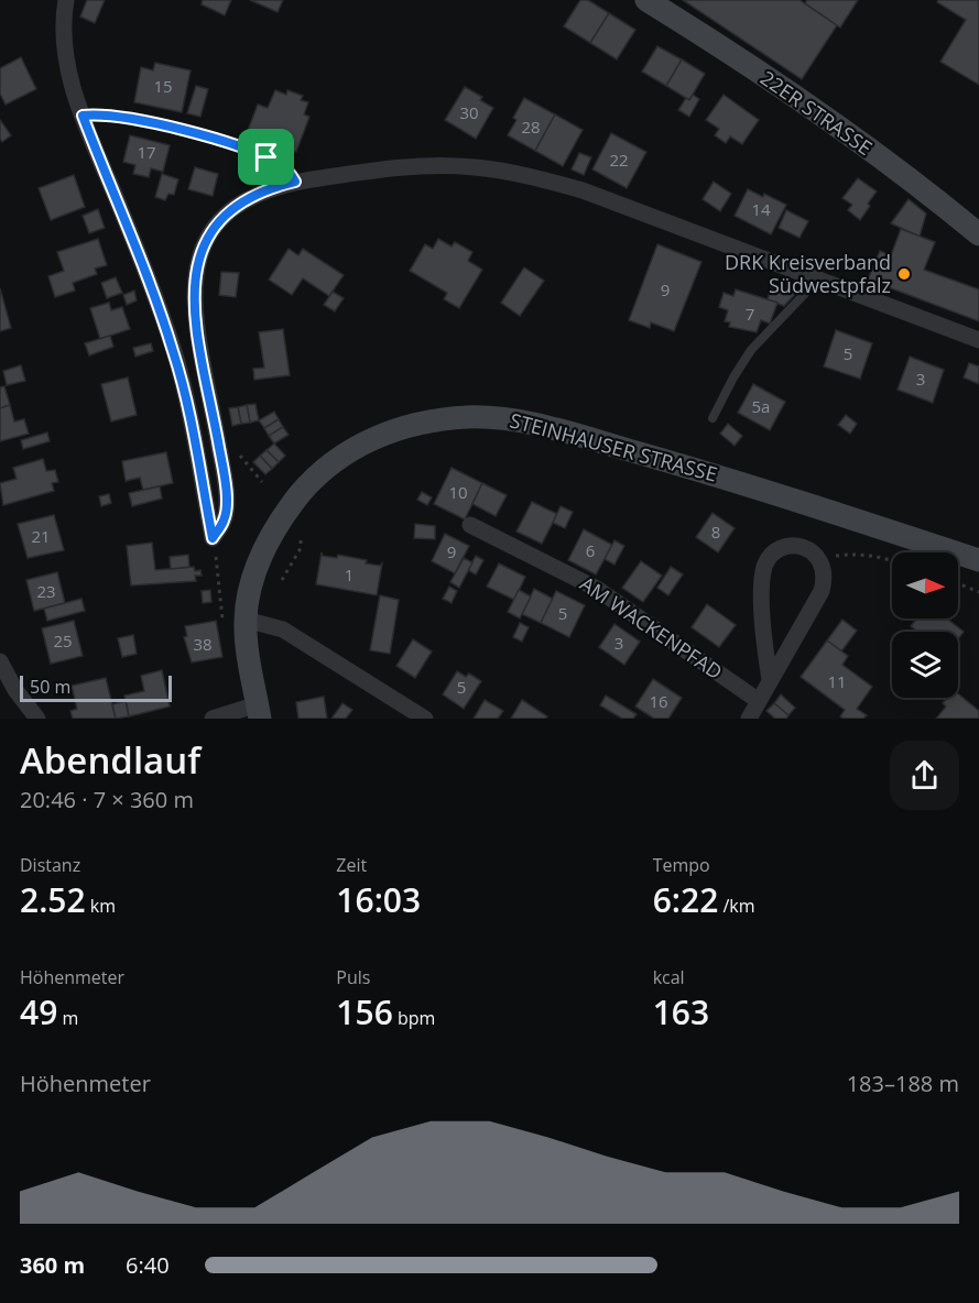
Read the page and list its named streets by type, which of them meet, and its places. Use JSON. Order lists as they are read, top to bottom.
{
  "streets": {
    "main road": ["22ER STRASSE", "STEINHAUSER STRASSE"],
    "street": ["AM WACKENPFAD"]
  },
  "places": ["DRK Kreisverband Südwestpfalz"],
  "house_numbers": [
    "15",
    "30",
    "28",
    "17",
    "22",
    "14",
    "9",
    "7",
    "5",
    "3",
    "5a",
    "10",
    "8",
    "21",
    "6",
    "9",
    "1",
    "23",
    "5",
    "25",
    "3",
    "38",
    "11",
    "5",
    "16"
  ],
  "scale_bar": "50 m",
  "north": "right",
  "page": {
    "scale": "50 m",
    "heading": ["Abendlauf", "20:46 · 7 × 360 m"],
    "stats": [
      ["Distanz", "2.52 km"],
      ["Zeit", "16:03"],
      ["Tempo", "6:22 /km"],
      ["Höhenmeter", "49 m"],
      ["Puls", "156 bpm"],
      ["kcal", "163"]
    ],
    "chart": ["Höhenmeter", "183–188 m"],
    "list": [
      {
        "name": "360 m",
        "note": "6:40"
      }
    ]
  }
}
